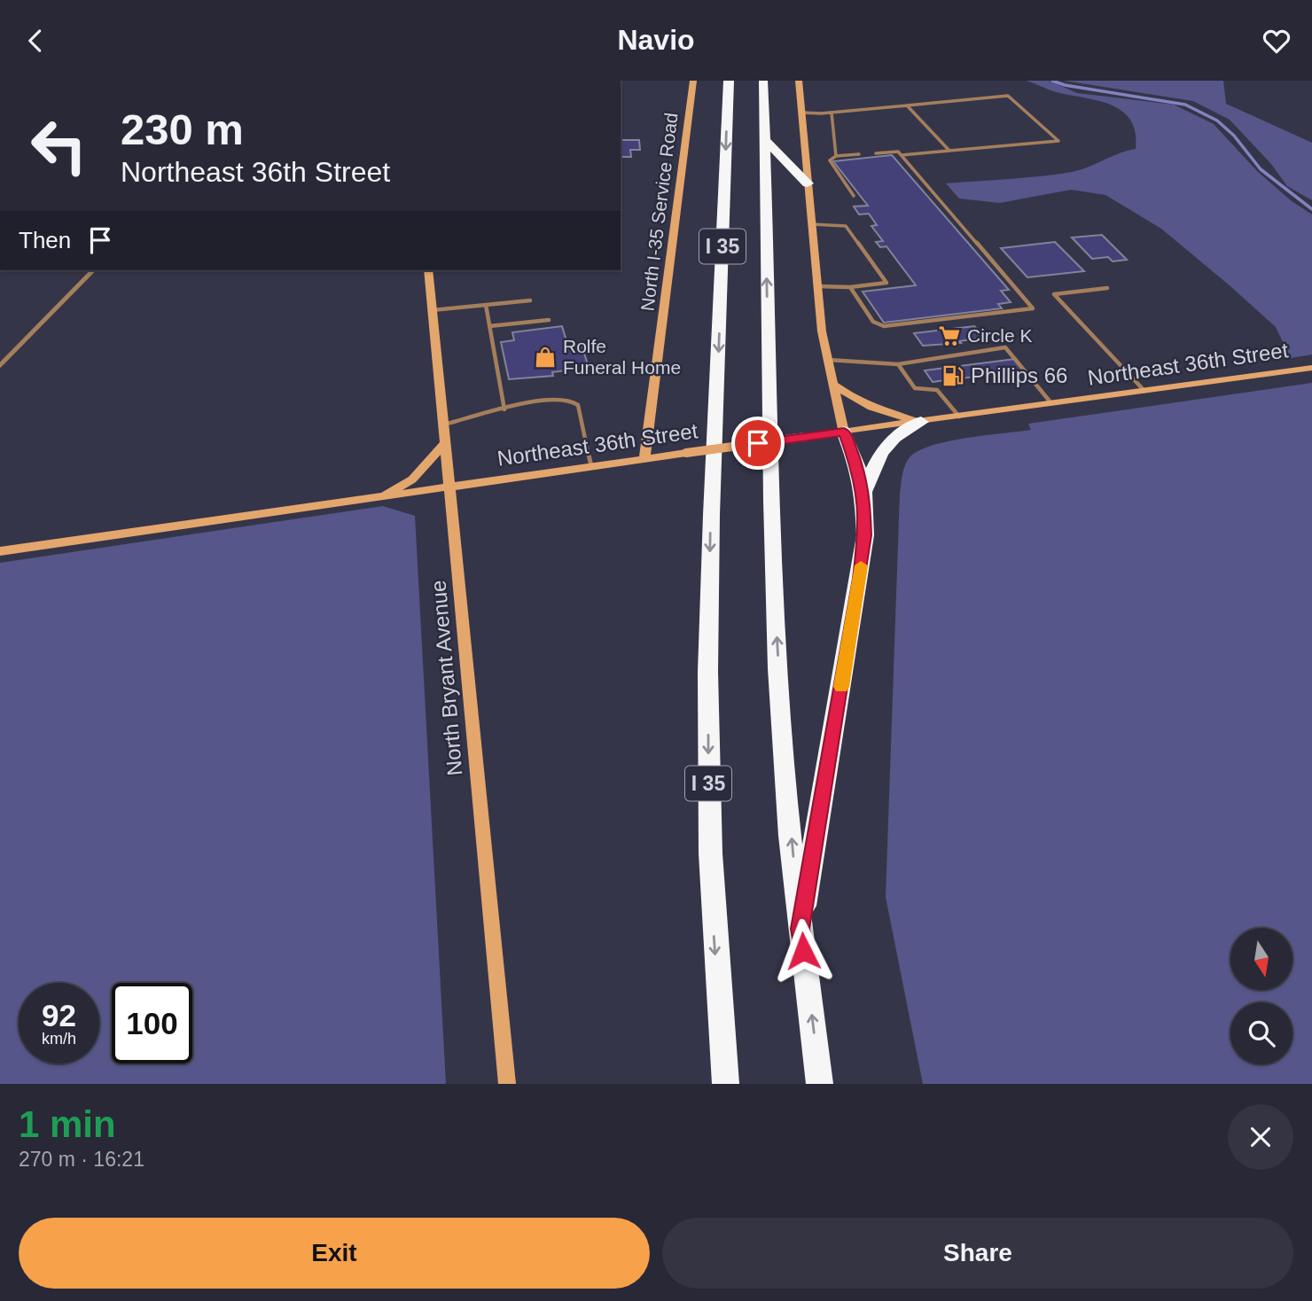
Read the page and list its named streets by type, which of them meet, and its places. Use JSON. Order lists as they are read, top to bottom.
{
  "streets": {
    "highway": ["I 35"],
    "main road": ["North I-35 Service Road", "Northeast 36th Street", "North Bryant Avenue"]
  },
  "crossings": [
    ["North I-35 Service Road", "Northeast 36th Street"],
    ["Northeast 36th Street", "North Bryant Avenue"]
  ],
  "places": {
    "supermarket": ["Circle K"],
    "shop": ["Rolfe Funeral Home"],
    "fuel station": ["Phillips 66"]
  },
  "north": "bottom",
  "page": {
    "header": "Navio",
    "turn": ["230 m", "Northeast 36th Street"],
    "then": "Then",
    "speed": "92 km/h",
    "limit": "100",
    "heading": ["1 min", "270 m · 16:21"],
    "buttons": ["Exit", "Share"]
  }
}
